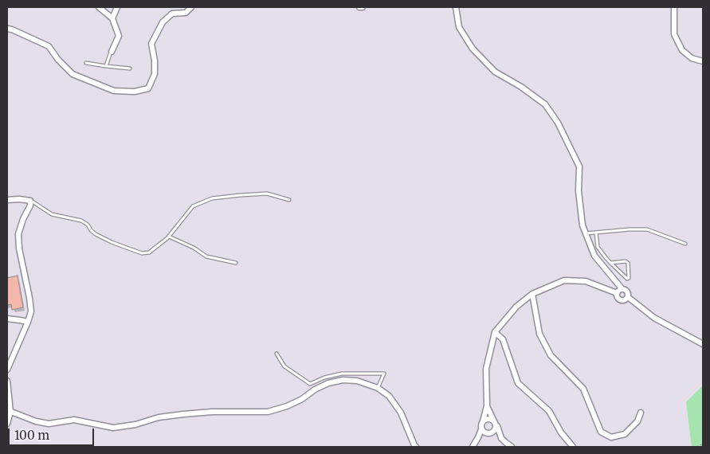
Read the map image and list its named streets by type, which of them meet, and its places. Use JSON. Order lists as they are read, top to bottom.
{
  "scale_bar": "100 m"
}
